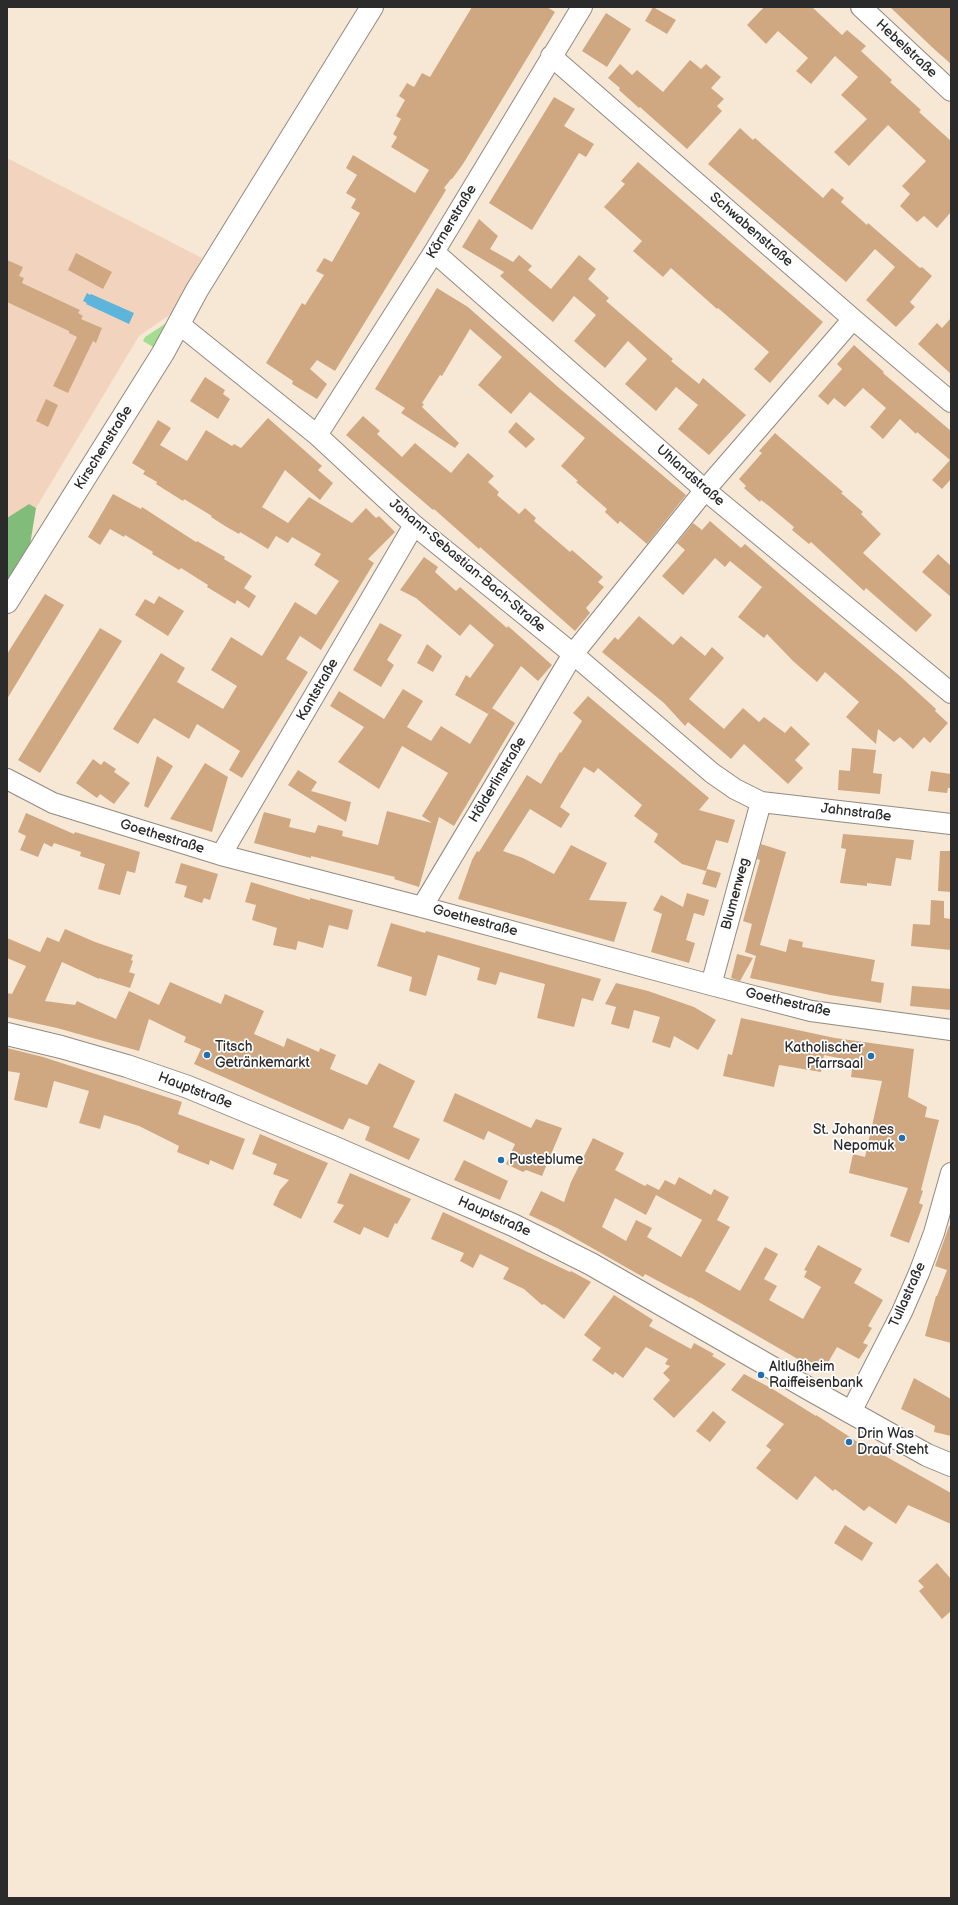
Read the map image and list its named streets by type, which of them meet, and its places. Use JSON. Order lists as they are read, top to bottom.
{
  "streets": {
    "street": [
      "Hebelstraße",
      "Körnerstraße",
      "Schwabenstraße",
      "Kirschenstraße",
      "Uhlandstraße",
      "Johann-Sebastian-Bach-Straße",
      "Kantstraße",
      "Hölderlinstraße",
      "Jahnstraße",
      "Goethestraße",
      "Blumenweg",
      "Hauptstraße",
      "Tullastraße"
    ]
  },
  "crossings": [
    ["Körnerstraße", "Schwabenstraße"],
    ["Körnerstraße", "Uhlandstraße"],
    ["Körnerstraße", "Johann-Sebastian-Bach-Straße"],
    ["Schwabenstraße", "Hölderlinstraße"],
    ["Kirschenstraße", "Johann-Sebastian-Bach-Straße"],
    ["Uhlandstraße", "Hölderlinstraße"],
    ["Johann-Sebastian-Bach-Straße", "Kantstraße"],
    ["Johann-Sebastian-Bach-Straße", "Hölderlinstraße"],
    ["Johann-Sebastian-Bach-Straße", "Jahnstraße"],
    ["Johann-Sebastian-Bach-Straße", "Blumenweg"],
    ["Kantstraße", "Goethestraße"],
    ["Hölderlinstraße", "Goethestraße"],
    ["Jahnstraße", "Blumenweg"],
    ["Goethestraße", "Blumenweg"],
    ["Hauptstraße", "Tullastraße"]
  ],
  "places": [
    "Titsch Getränkemarkt",
    "Katholischer Pfarrsaal",
    "St. Johannes Nepomuk",
    "Pusteblume",
    "Altlußheim Raiffeisenbank",
    "Drin Was Drauf Steht"
  ]
}
